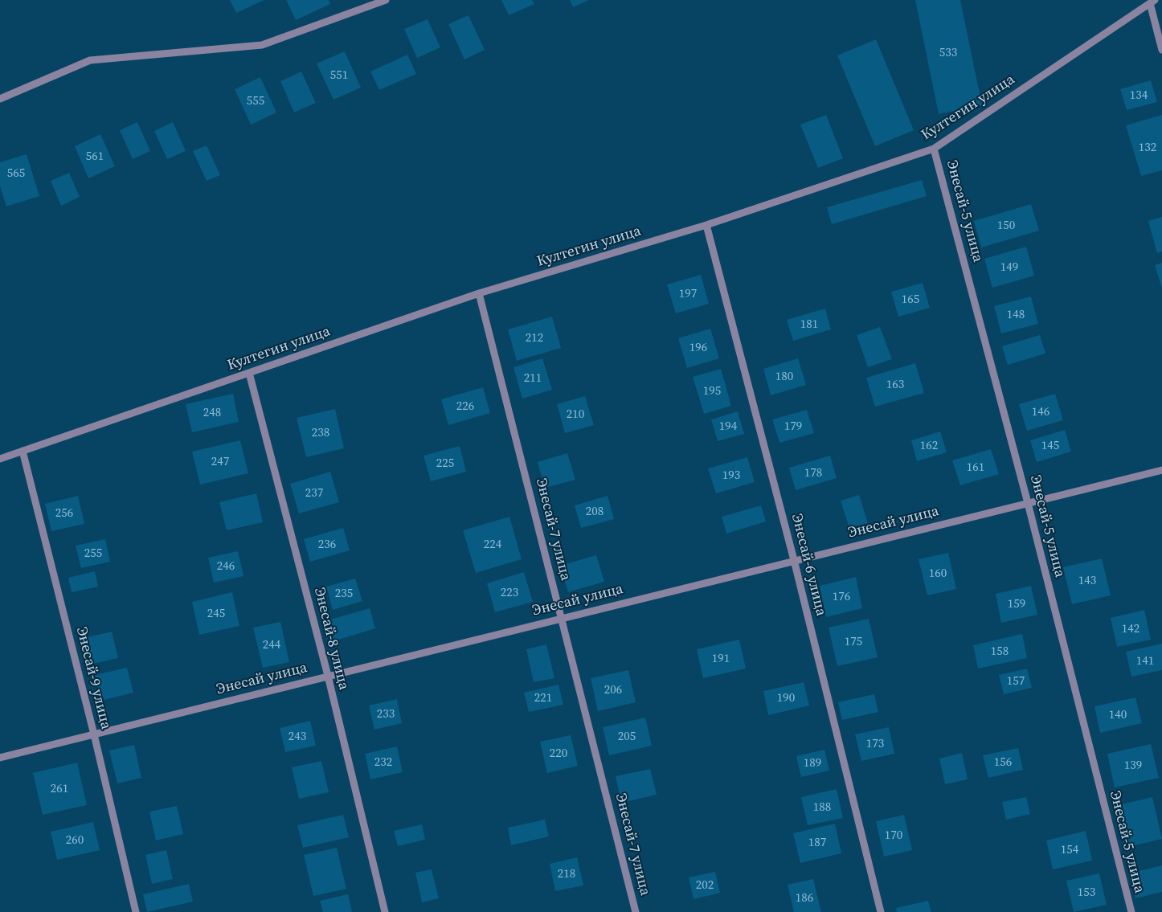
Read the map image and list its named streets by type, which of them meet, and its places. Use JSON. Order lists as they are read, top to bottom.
{
  "streets": {
    "street": [
      "Култегин улица",
      "Энесай-5 улица",
      "Энесай улица",
      "Энесай-7 улица",
      "Энесай-6 улица",
      "Энесай-8 улица",
      "Энесай-9 улица"
    ]
  },
  "crossings": [
    ["Култегин улица", "Энесай-5 улица"],
    ["Култегин улица", "Энесай-7 улица"],
    ["Култегин улица", "Энесай-6 улица"],
    ["Култегин улица", "Энесай-8 улица"],
    ["Култегин улица", "Энесай-9 улица"],
    ["Энесай-5 улица", "Энесай улица"],
    ["Энесай улица", "Энесай-7 улица"],
    ["Энесай улица", "Энесай-6 улица"],
    ["Энесай улица", "Энесай-8 улица"],
    ["Энесай улица", "Энесай-9 улица"]
  ],
  "house_numbers": [
    "533",
    "551",
    "134",
    "555",
    "132",
    "561",
    "565",
    "150",
    "149",
    "197",
    "165",
    "148",
    "181",
    "212",
    "196",
    "180",
    "211",
    "163",
    "195",
    "226",
    "146",
    "248",
    "210",
    "194",
    "179",
    "238",
    "162",
    "145",
    "247",
    "225",
    "161",
    "178",
    "193",
    "237",
    "208",
    "256",
    "236",
    "224",
    "255",
    "246",
    "160",
    "143",
    "223",
    "235",
    "176",
    "159",
    "245",
    "142",
    "175",
    "244",
    "158",
    "191",
    "141",
    "157",
    "206",
    "221",
    "190",
    "233",
    "140",
    "243",
    "205",
    "173",
    "220",
    "232",
    "156",
    "189",
    "139",
    "261",
    "188",
    "170",
    "260",
    "187",
    "154",
    "218",
    "202",
    "153",
    "186"
  ]
}
